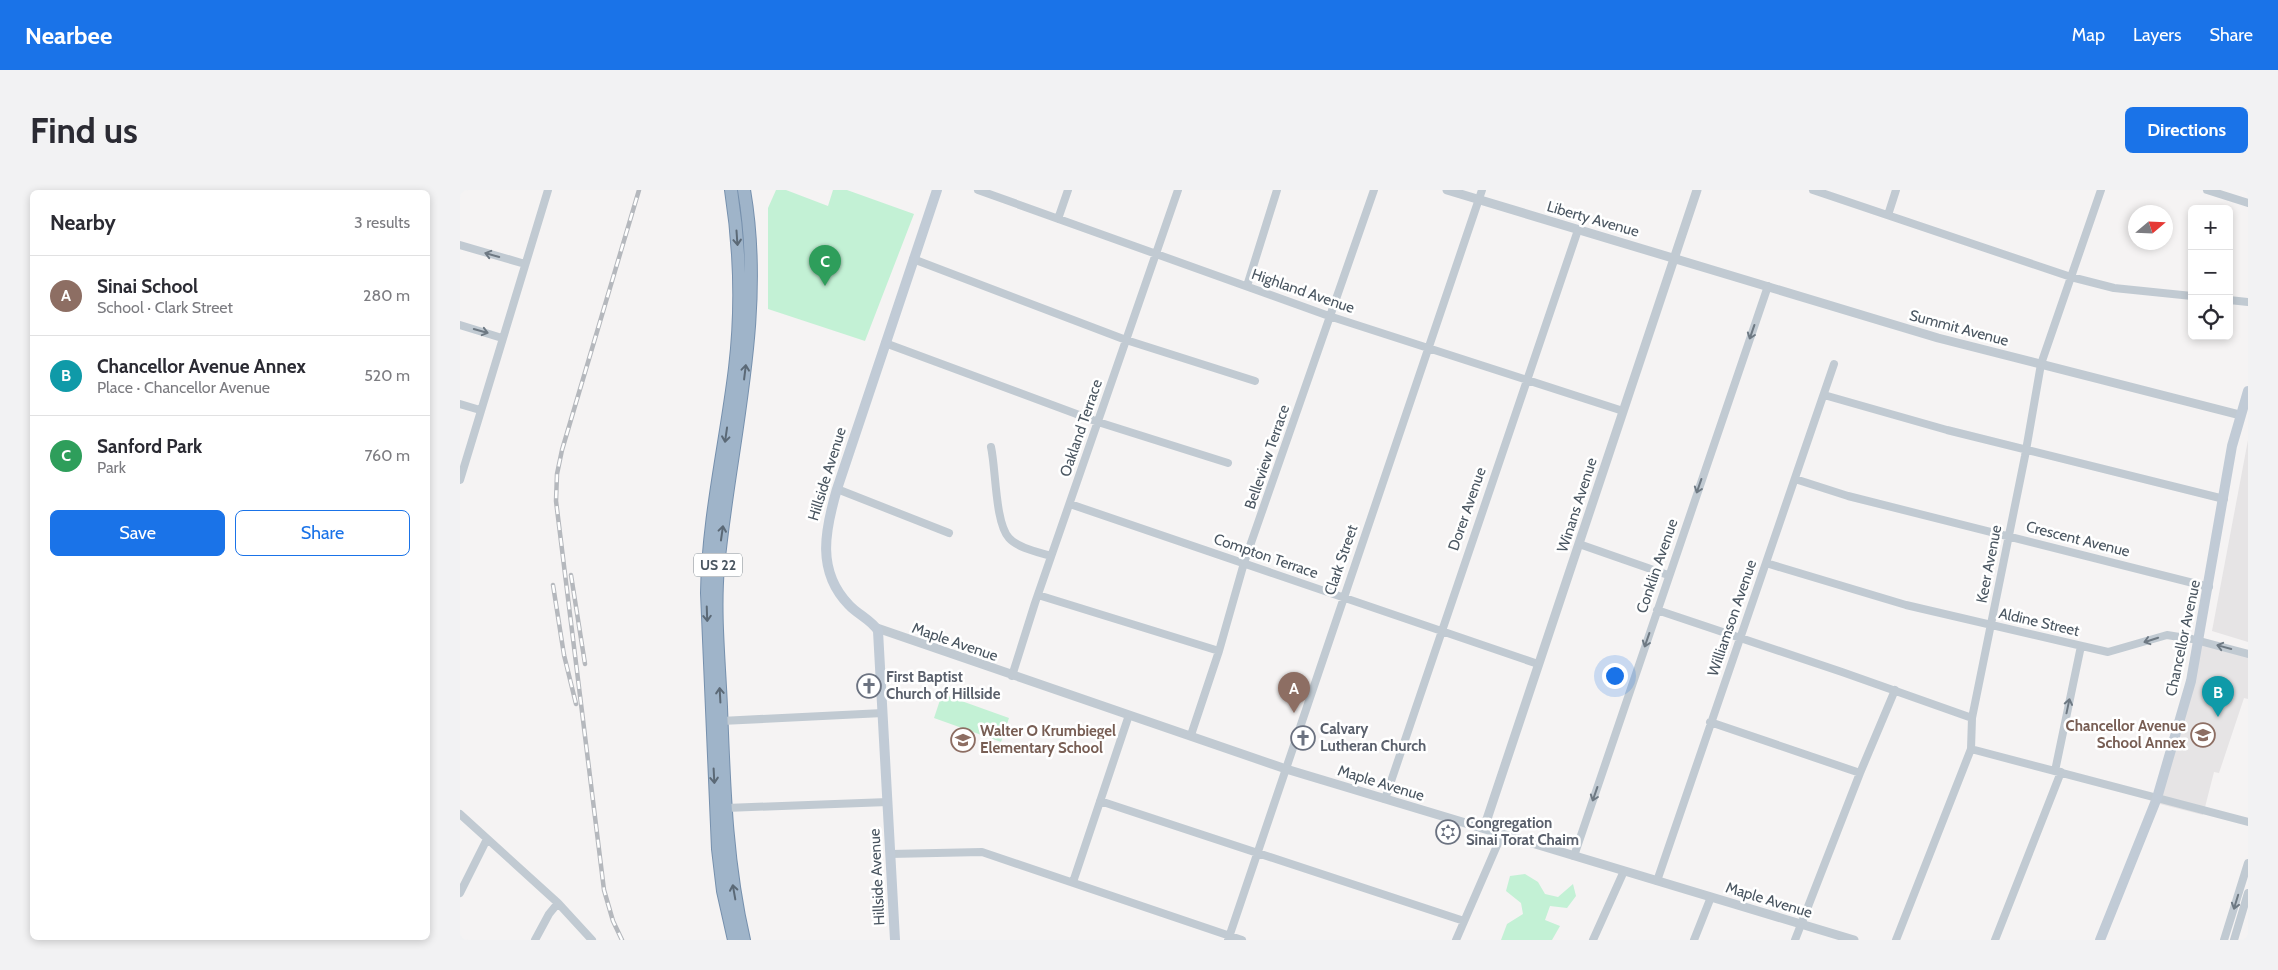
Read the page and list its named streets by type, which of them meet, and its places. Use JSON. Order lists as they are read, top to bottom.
{
  "streets": {
    "highway": ["US 22"],
    "main road": ["Hillside Avenue", "Chancellor Avenue"],
    "street": [
      "Liberty Avenue",
      "Highland Avenue",
      "Summit Avenue",
      "Oakland Terrace",
      "Belleview Terrace",
      "Winans Avenue",
      "Dorer Avenue",
      "Crescent Avenue",
      "Compton Terrace",
      "Clark Street",
      "Keer Avenue",
      "Conklin Avenue",
      "Williamson Avenue",
      "Aldine Street",
      "Maple Avenue"
    ]
  },
  "crossings": [
    ["Liberty Avenue", "Summit Avenue"],
    ["Liberty Avenue", "Winans Avenue"],
    ["Liberty Avenue", "Dorer Avenue"],
    ["Liberty Avenue", "Clark Street"],
    ["Highland Avenue", "Oakland Terrace"],
    ["Highland Avenue", "Belleview Terrace"],
    ["Highland Avenue", "Winans Avenue"],
    ["Highland Avenue", "Dorer Avenue"],
    ["Highland Avenue", "Clark Street"],
    ["Summit Avenue", "Winans Avenue"],
    ["Summit Avenue", "Keer Avenue"],
    ["Summit Avenue", "Conklin Avenue"],
    ["Summit Avenue", "Chancellor Avenue"],
    ["Oakland Terrace", "Compton Terrace"],
    ["Oakland Terrace", "Maple Avenue"],
    ["Belleview Terrace", "Compton Terrace"],
    ["Belleview Terrace", "Maple Avenue"],
    ["Hillside Avenue", "Maple Avenue"],
    ["Winans Avenue", "Compton Terrace"],
    ["Winans Avenue", "Maple Avenue"],
    ["Dorer Avenue", "Compton Terrace"],
    ["Dorer Avenue", "Maple Avenue"],
    ["Crescent Avenue", "Keer Avenue"],
    ["Crescent Avenue", "Williamson Avenue"],
    ["Crescent Avenue", "Chancellor Avenue"],
    ["Compton Terrace", "Clark Street"],
    ["Clark Street", "Maple Avenue"],
    ["Keer Avenue", "Aldine Street"],
    ["Conklin Avenue", "Maple Avenue"],
    ["Williamson Avenue", "Aldine Street"],
    ["Williamson Avenue", "Maple Avenue"],
    ["Aldine Street", "Chancellor Avenue"]
  ],
  "one_way": ["Conklin Avenue"],
  "places": {
    "church": ["First Baptist Church of Hillside", "Calvary Lutheran Church"],
    "school or university": ["Chancellor Avenue School Annex", "Walter O Krumbiegel Elementary School"],
    "synagogue": ["Congregation Sinai Torat Chaim"]
  },
  "north": "right",
  "page": {
    "header": "Nearbee",
    "nav": ["Map", "Layers", "Share"],
    "buttons": [
      "Directions",
      ["Save", "Share"]
    ],
    "title": "Find us",
    "heading": ["Nearby", "3 results"],
    "map_buttons": ["+", "−"],
    "pins": ["C", "A", "B"],
    "list": [
      {
        "mark": "A",
        "name": "Sinai School",
        "note": "School · Clark Street",
        "value": "280 m"
      },
      {
        "mark": "B",
        "name": "Chancellor Avenue Annex",
        "note": "Place · Chancellor Avenue",
        "value": "520 m"
      },
      {
        "mark": "C",
        "name": "Sanford Park",
        "note": "Park",
        "value": "760 m"
      }
    ]
  }
}
